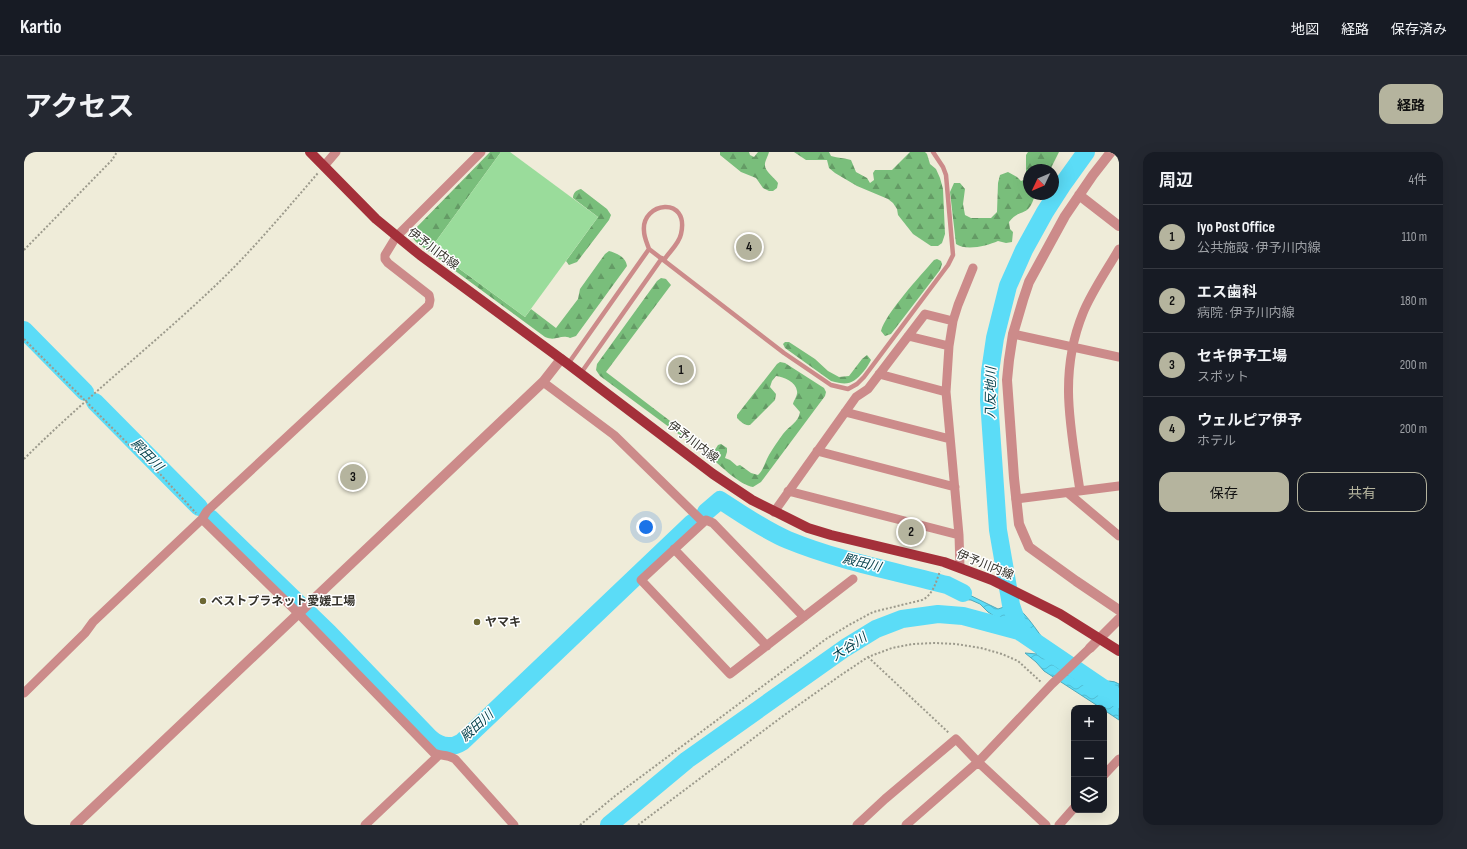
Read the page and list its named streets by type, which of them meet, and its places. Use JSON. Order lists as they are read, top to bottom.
{
  "streets": {
    "main road": ["伊予川内線"]
  },
  "water": ["八反地川", "殿田川", "大谷川"],
  "places": ["ベストプラネット愛媛工場", "ヤマキ"],
  "north": "bottom left",
  "page": {
    "header": "Kartio",
    "nav": ["地図", "経路", "保存済み"],
    "title": "アクセス",
    "buttons": [
      "経路",
      ["保存", "共有"]
    ],
    "heading": ["周辺", "4件"],
    "list": [
      {
        "mark": "1",
        "name": "Iyo Post Office",
        "note": "公共施設 · 伊予川内線",
        "value": "110 m"
      },
      {
        "mark": "2",
        "name": "エス歯科",
        "note": "病院 · 伊予川内線",
        "value": "180 m"
      },
      {
        "mark": "3",
        "name": "セキ伊予工場",
        "note": "スポット",
        "value": "200 m"
      },
      {
        "mark": "4",
        "name": "ウェルピア伊予",
        "note": "ホテル",
        "value": "200 m"
      }
    ],
    "pins": [
      "4",
      "1",
      "3",
      "2"
    ],
    "map_buttons": ["+", "−"]
  }
}
